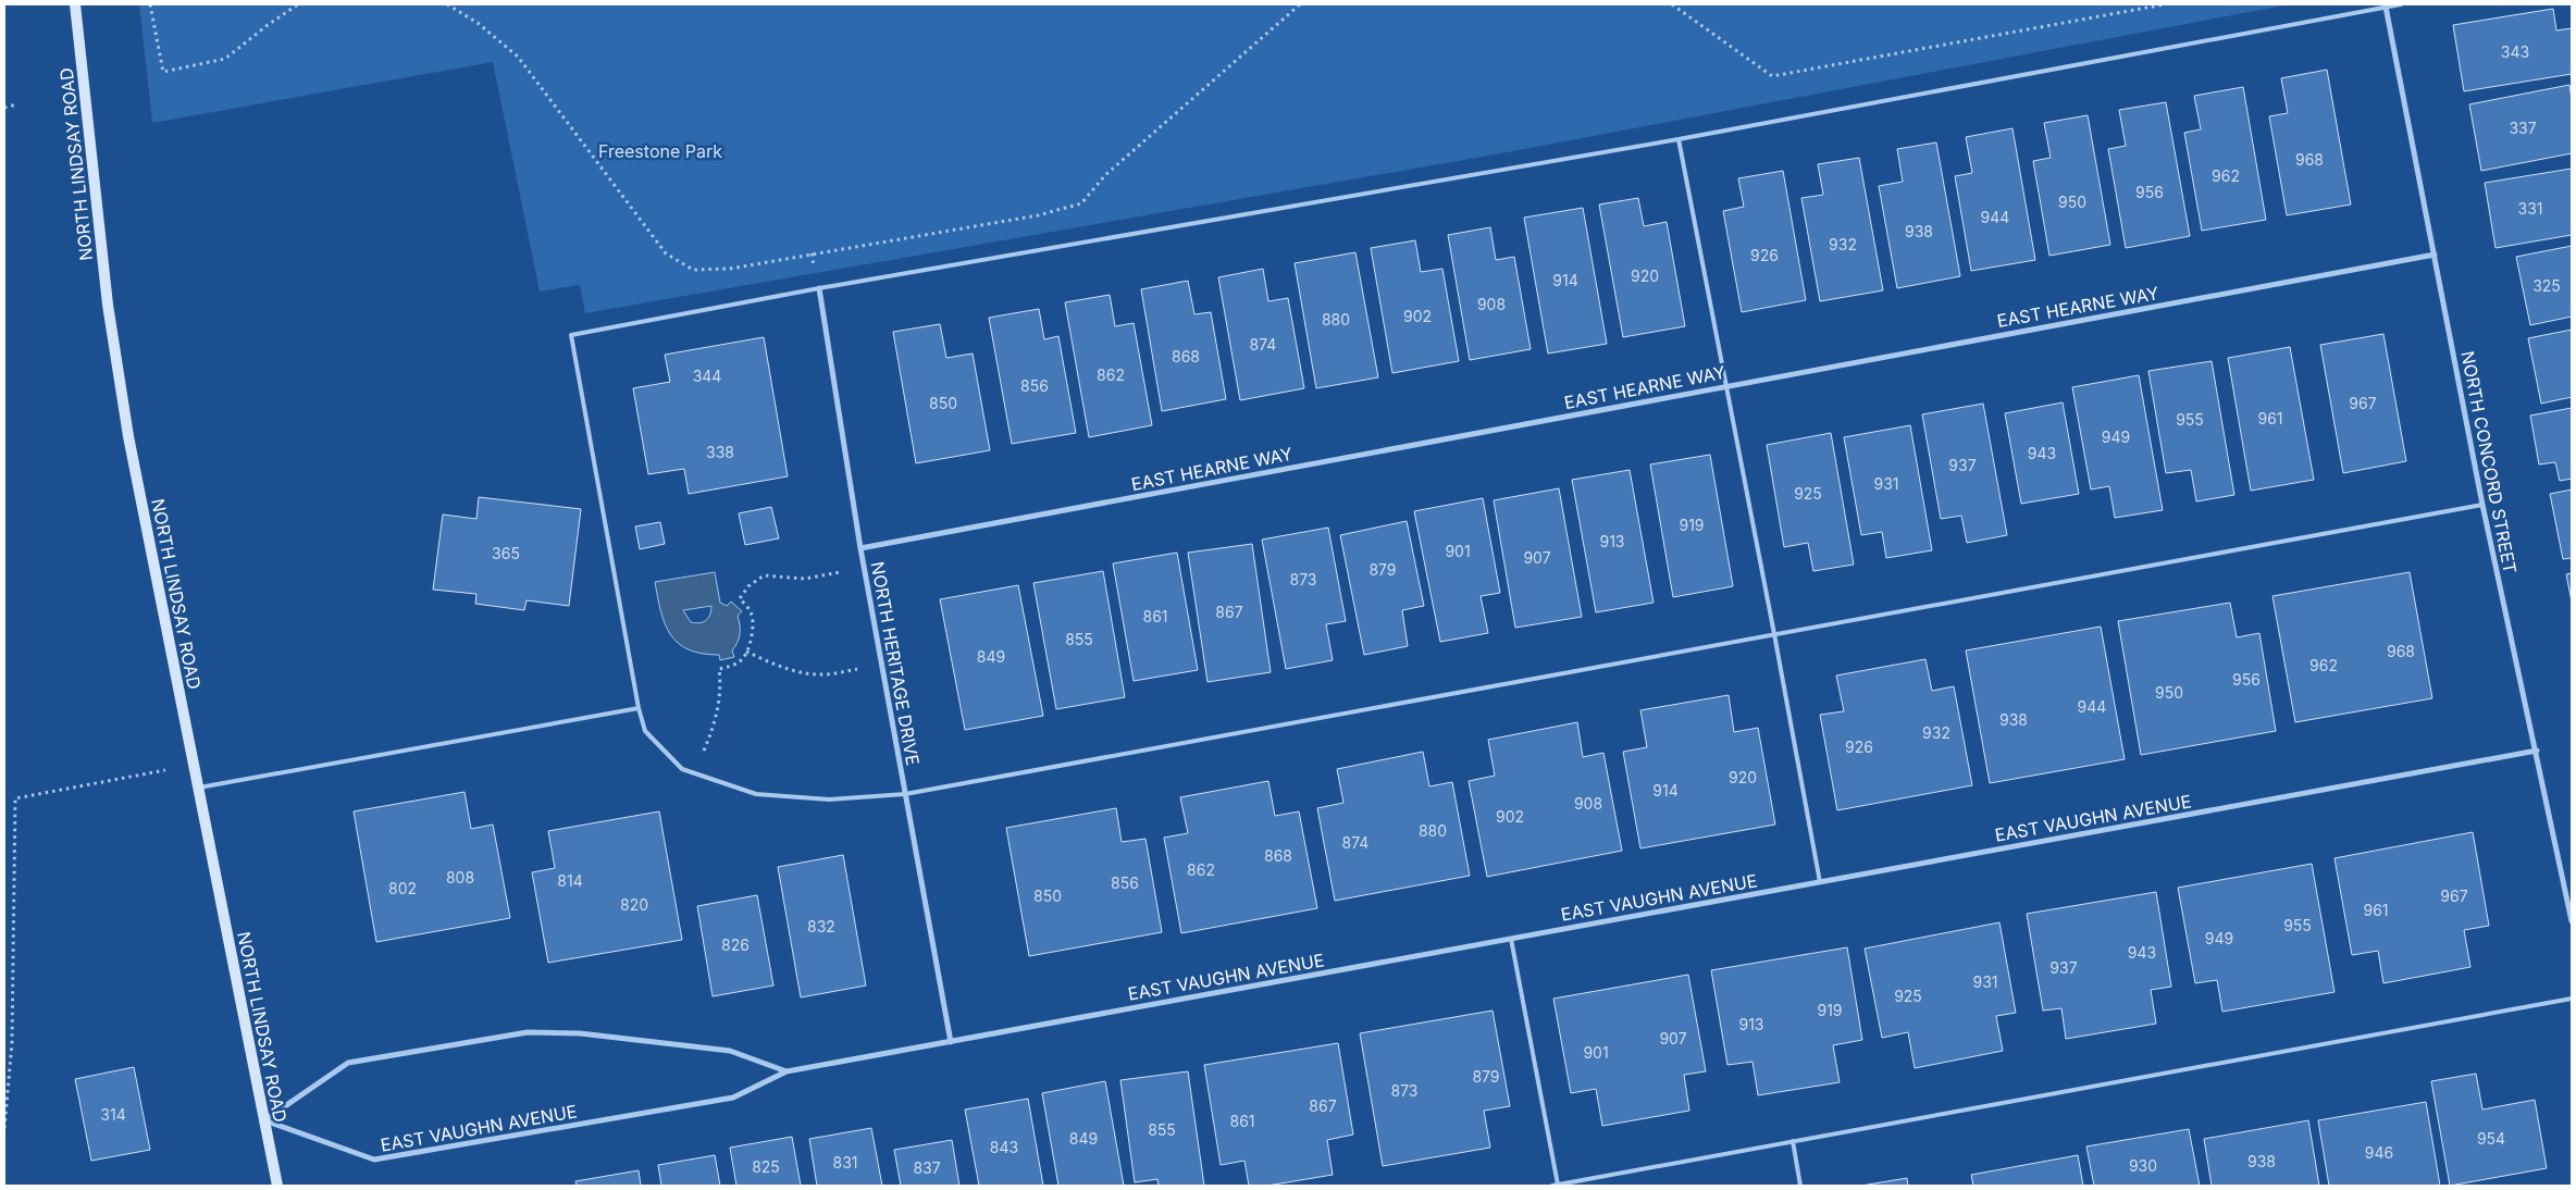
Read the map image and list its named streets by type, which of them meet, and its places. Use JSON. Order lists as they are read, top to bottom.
{
  "streets": {
    "main road": ["NORTH LINDSAY ROAD"],
    "street": [
      "EAST HEARNE WAY",
      "NORTH CONCORD STREET",
      "NORTH HERITAGE DRIVE",
      "EAST VAUGHN AVENUE"
    ]
  },
  "crossings": [
    ["NORTH LINDSAY ROAD", "EAST VAUGHN AVENUE"],
    ["EAST HEARNE WAY", "NORTH CONCORD STREET"],
    ["EAST HEARNE WAY", "NORTH HERITAGE DRIVE"],
    ["NORTH CONCORD STREET", "EAST VAUGHN AVENUE"],
    ["NORTH HERITAGE DRIVE", "EAST VAUGHN AVENUE"]
  ],
  "parks": ["Freestone Park"],
  "house_numbers": [
    "343",
    "337",
    "968",
    "962",
    "956",
    "950",
    "331",
    "944",
    "938",
    "932",
    "926",
    "920",
    "914",
    "325",
    "908",
    "902",
    "880",
    "874",
    "868",
    "862",
    "344",
    "856",
    "850",
    "967",
    "961",
    "955",
    "949",
    "338",
    "943",
    "937",
    "931",
    "925",
    "919",
    "913",
    "901",
    "365",
    "907",
    "879",
    "873",
    "867",
    "861",
    "855",
    "968",
    "849",
    "962",
    "956",
    "950",
    "944",
    "938",
    "932",
    "926",
    "920",
    "914",
    "908",
    "902",
    "880",
    "874",
    "868",
    "862",
    "808",
    "814",
    "856",
    "802",
    "850",
    "967",
    "820",
    "961",
    "955",
    "832",
    "949",
    "826",
    "943",
    "937",
    "931",
    "925",
    "919",
    "913",
    "907",
    "901",
    "879",
    "873",
    "867",
    "314",
    "861",
    "855",
    "849",
    "954",
    "843",
    "946",
    "938",
    "831",
    "930",
    "825",
    "837"
  ]
}
